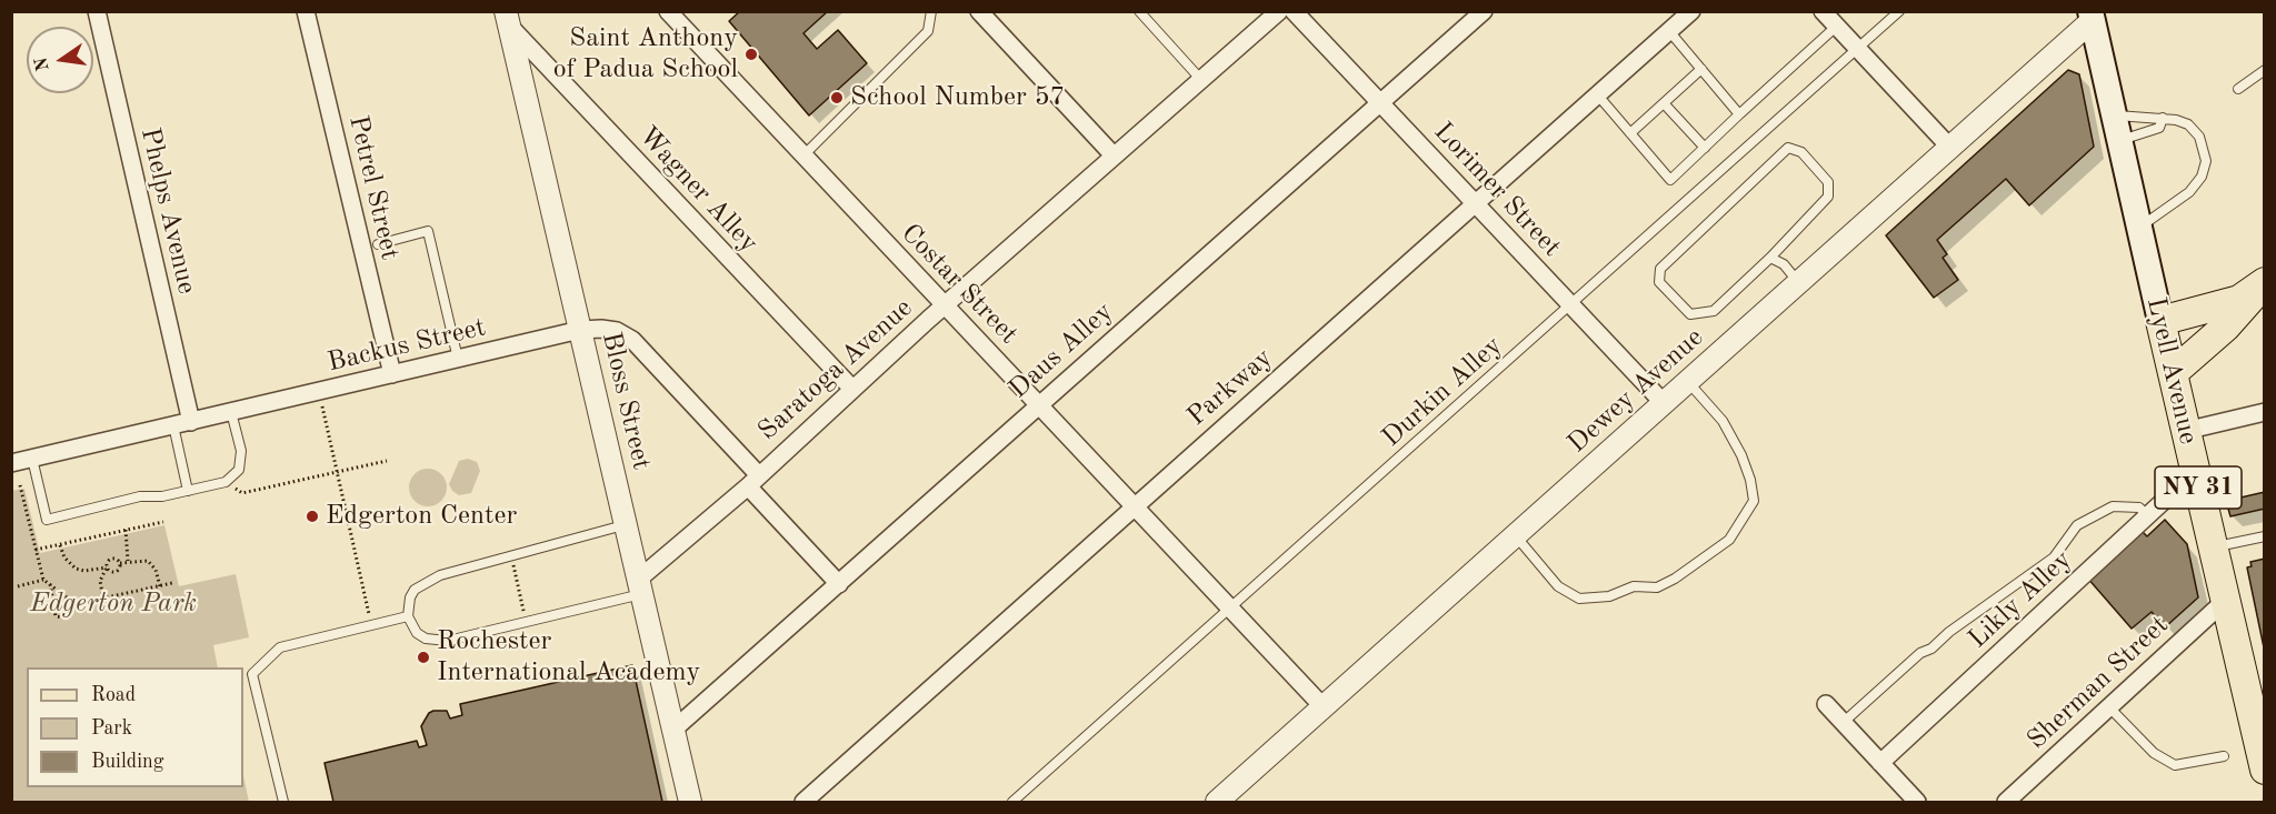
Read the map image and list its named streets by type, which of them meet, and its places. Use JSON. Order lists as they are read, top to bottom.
{
  "streets": {
    "main road": ["Lyell Avenue", "NY 31"],
    "street": [
      "Petrel Street",
      "Wagner Alley",
      "Lorimer Street",
      "Phelps Avenue",
      "Costar Street",
      "Backus Street",
      "Daus Alley",
      "Saratoga Avenue",
      "Parkway",
      "Dewey Avenue",
      "Bloss Street",
      "Likly Alley",
      "Sherman Street"
    ],
    "lane": ["Durkin Alley"]
  },
  "crossings": [
    ["Petrel Street", "Backus Street"],
    ["Wagner Alley", "Saratoga Avenue"],
    ["Wagner Alley", "Bloss Street"],
    ["Lorimer Street", "Daus Alley"],
    ["Lorimer Street", "Parkway"],
    ["Lorimer Street", "Dewey Avenue"],
    ["Lorimer Street", "Durkin Alley"],
    ["Phelps Avenue", "Backus Street"],
    ["Costar Street", "Daus Alley"],
    ["Costar Street", "Saratoga Avenue"],
    ["Costar Street", "Parkway"],
    ["Costar Street", "Dewey Avenue"],
    ["Costar Street", "Durkin Alley"],
    ["Backus Street", "Daus Alley"],
    ["Backus Street", "Saratoga Avenue"],
    ["Backus Street", "Bloss Street"],
    ["Daus Alley", "Bloss Street"],
    ["Saratoga Avenue", "Bloss Street"],
    ["Lyell Avenue", "Dewey Avenue"],
    ["Lyell Avenue", "Likly Alley"],
    ["Lyell Avenue", "Sherman Street"]
  ],
  "parks": ["Edgerton Park"],
  "places": [
    "Saint Anthony of Padua School",
    "School Number 57",
    "Edgerton Center",
    "Rochester International Academy"
  ],
  "legend": ["Road", "Park", "Building"],
  "north": "left"
}
